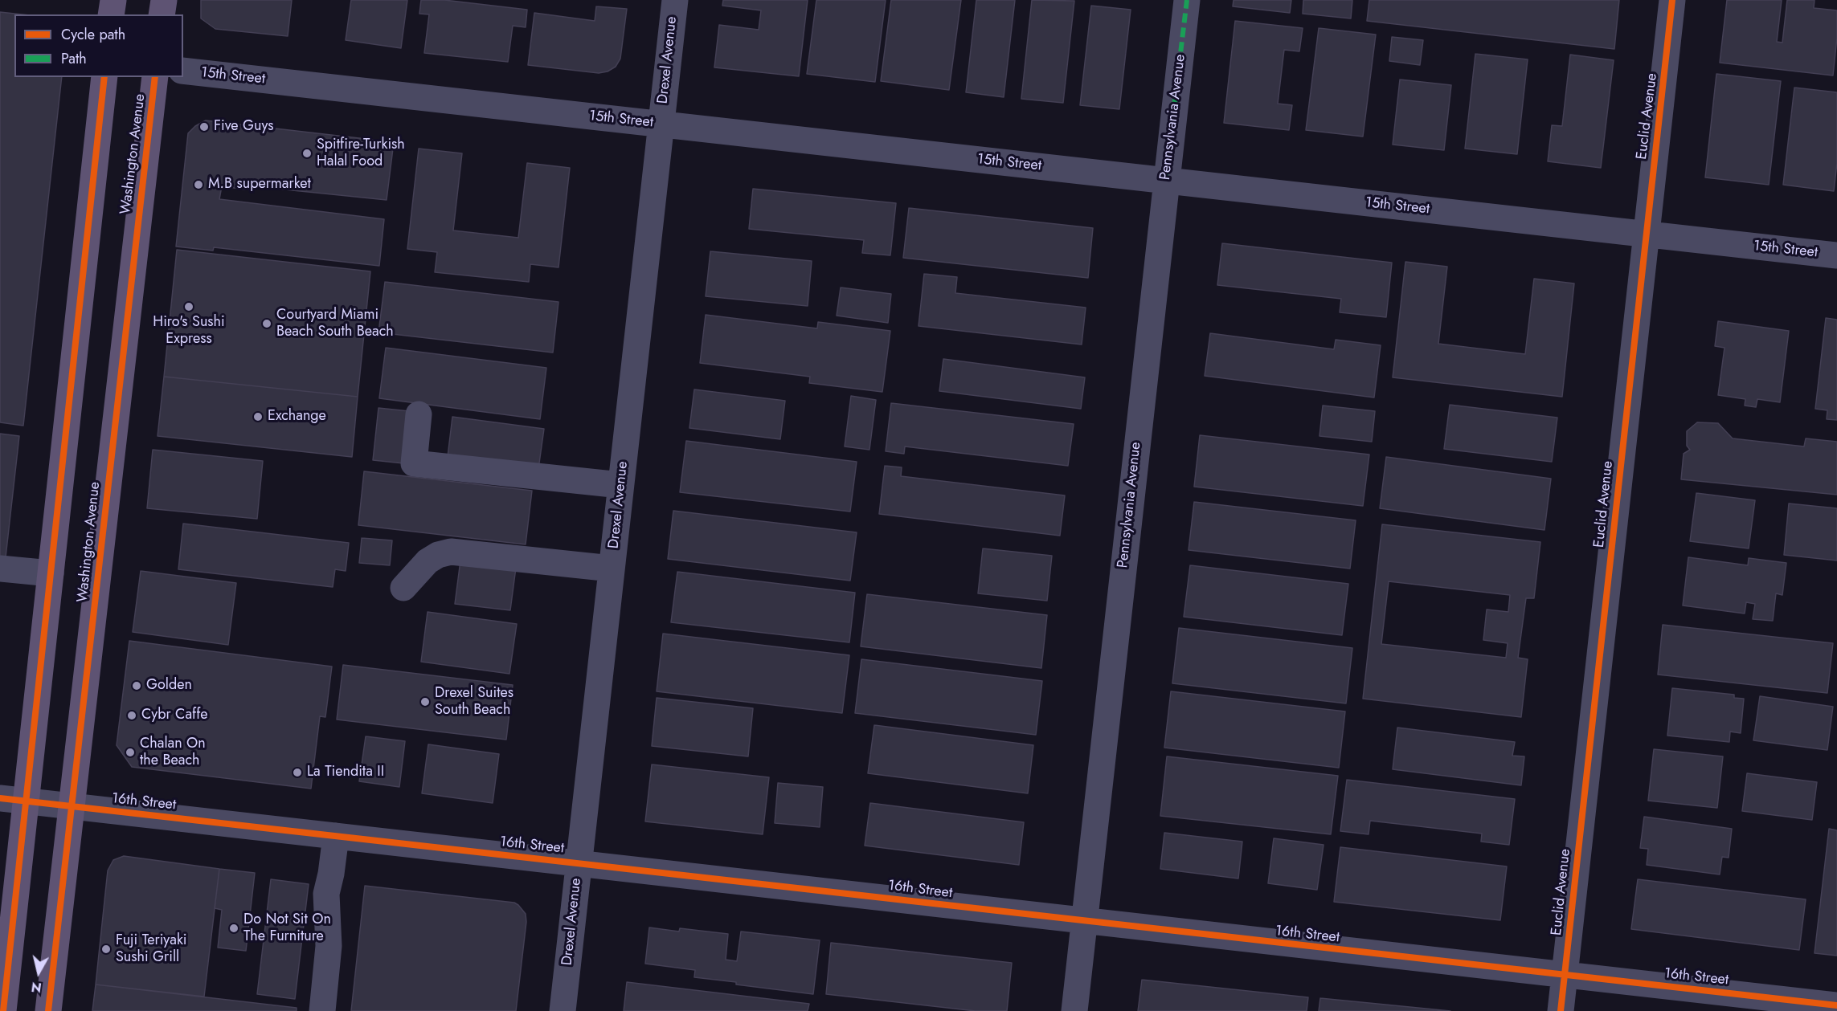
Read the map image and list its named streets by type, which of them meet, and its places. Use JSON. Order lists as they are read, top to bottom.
{
  "streets": {
    "main road": ["Washington Avenue"],
    "street": [
      "Drexel Avenue",
      "15th Street",
      "Euclid Avenue",
      "Pennsylvania Avenue",
      "16th Street"
    ]
  },
  "crossings": [
    ["Drexel Avenue", "15th Street"],
    ["Drexel Avenue", "16th Street"],
    ["15th Street", "Euclid Avenue"],
    ["15th Street", "Pennsylvania Avenue"],
    ["Euclid Avenue", "16th Street"],
    ["Pennsylvania Avenue", "16th Street"],
    ["Washington Avenue", "16th Street"]
  ],
  "places": [
    "Five Guys",
    "Spitfire-Turkish Halal Food",
    "M.B supermarket",
    "Hiro's Sushi Express",
    "Courtyard Miami Beach South Beach",
    "Exchange",
    "Golden",
    "Drexel Suites South Beach",
    "Cybr Caffe",
    "Chalan On the Beach",
    "La Tiendita II",
    "Do Not Sit On The Furniture",
    "Fuji Teriyaki Sushi Grill"
  ],
  "legend": ["Cycle path", "Path"],
  "north": "bottom"
}
